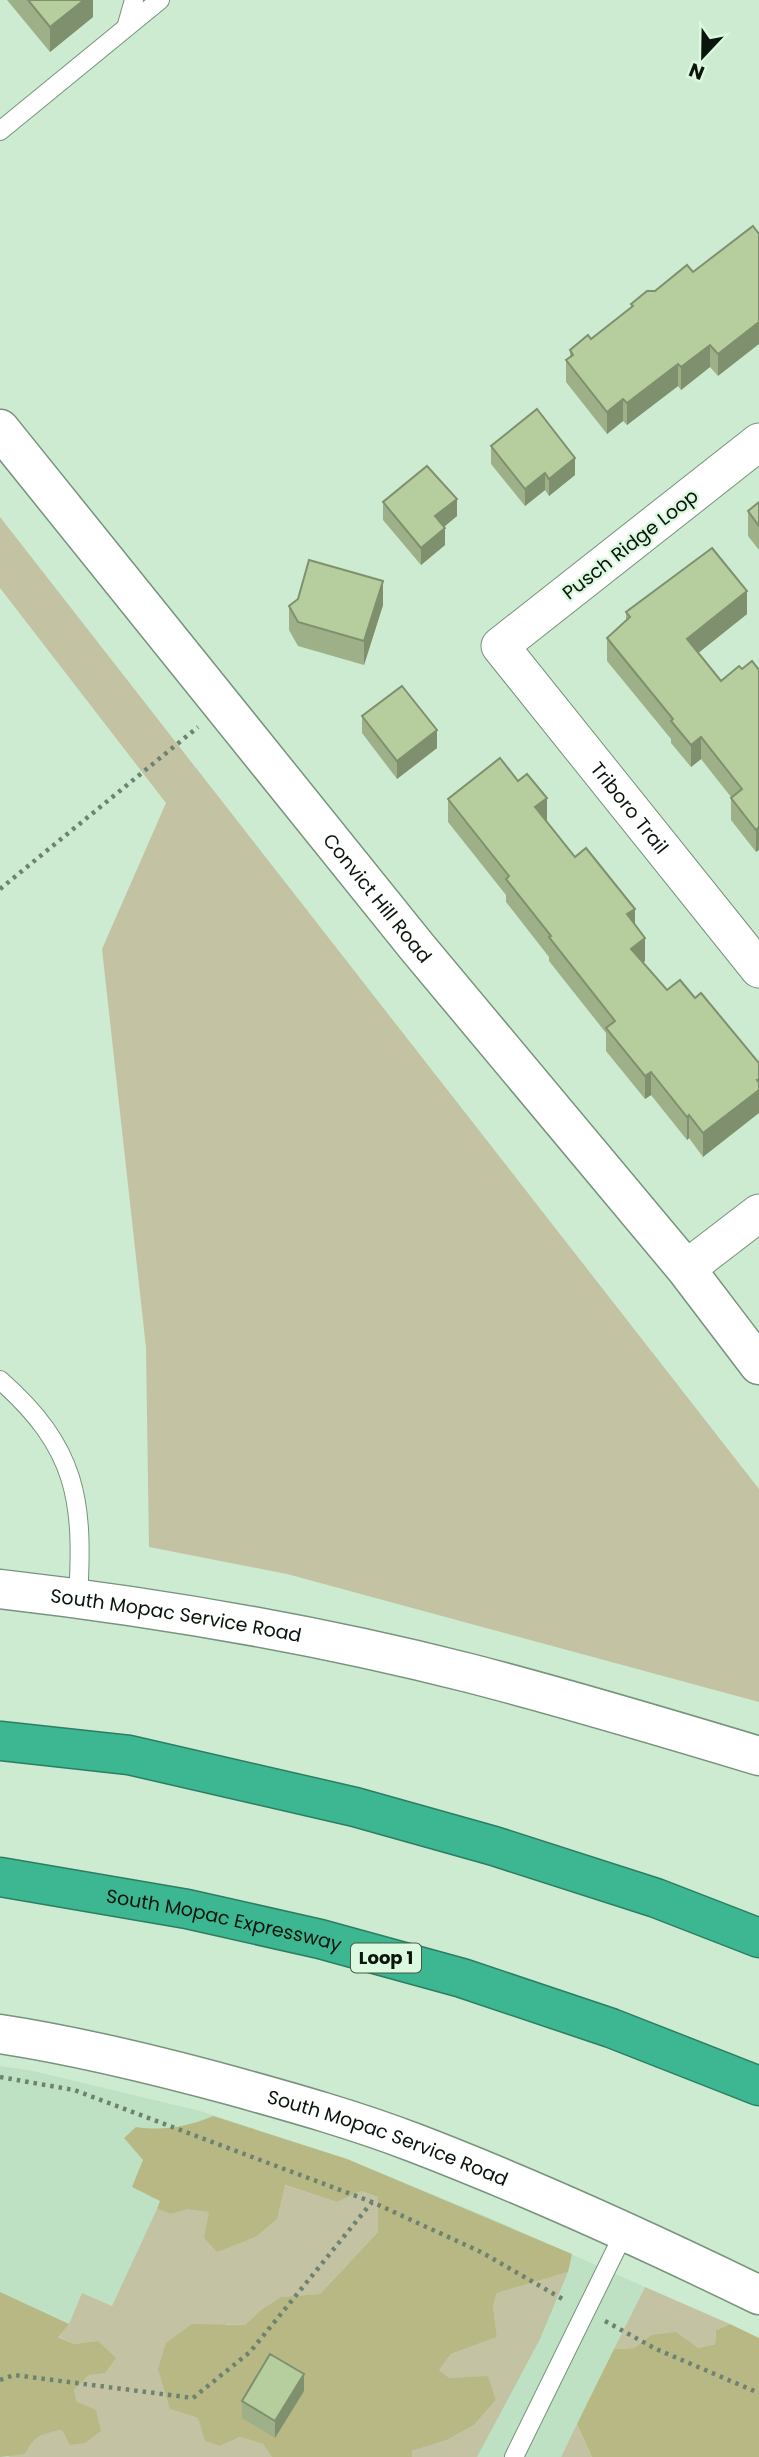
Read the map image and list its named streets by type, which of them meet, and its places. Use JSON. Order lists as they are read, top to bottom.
{
  "streets": {
    "highway": ["South Mopac Expressway", "Loop 1"],
    "street": [
      "Pusch Ridge Loop",
      "Triboro Trail",
      "Convict Hill Road",
      "South Mopac Service Road"
    ]
  },
  "crossings": [
    ["Pusch Ridge Loop", "Triboro Trail"]
  ],
  "north": "bottom"
}
